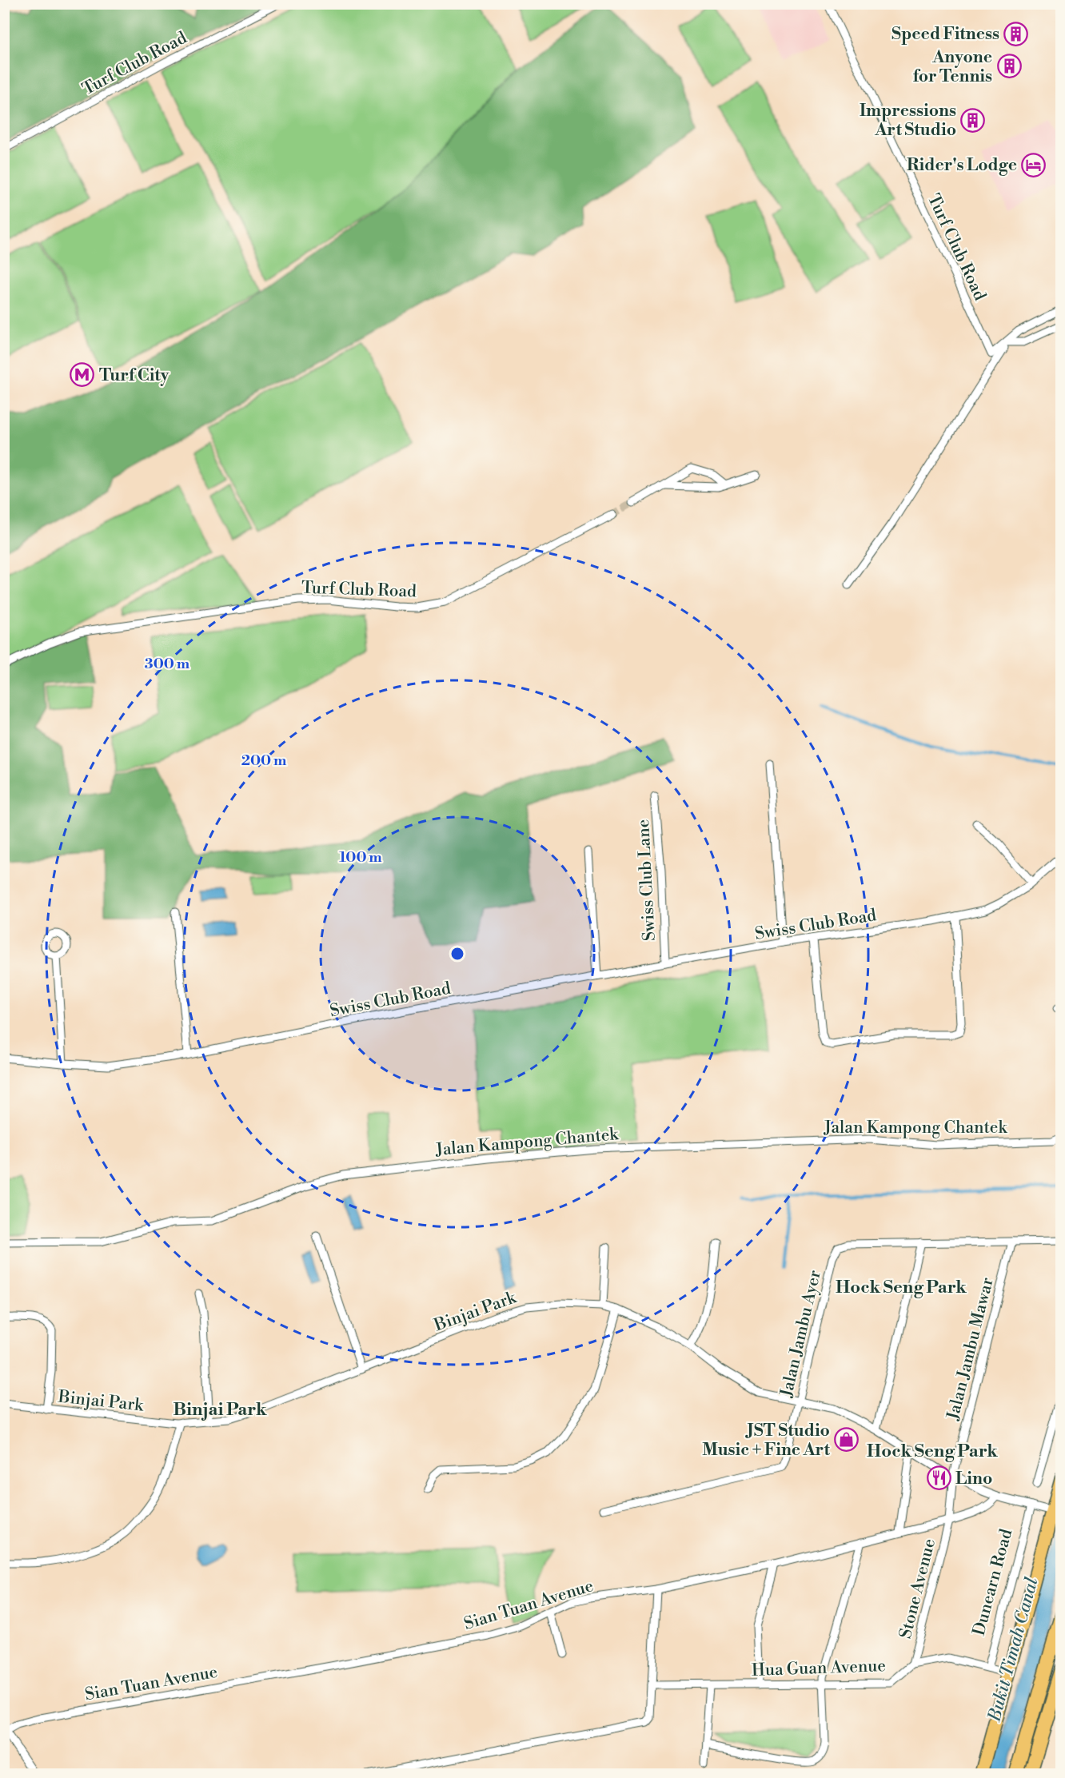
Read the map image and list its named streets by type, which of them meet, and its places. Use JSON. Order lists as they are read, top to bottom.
{
  "streets": {
    "street": [
      "Turf Club Road",
      "Swiss Club Lane",
      "Swiss Club Road",
      "Jalan Kampong Chantek",
      "Binjai Park",
      "Jalan Jambu Ayer",
      "Jalan Jambu Mawar",
      "Dunearn Road",
      "Stone Avenue",
      "Sian Tuan Avenue",
      "Hua Guan Avenue"
    ]
  },
  "crossings": [
    ["Swiss Club Lane", "Swiss Club Road"],
    ["Binjai Park", "Jalan Jambu Ayer"],
    ["Binjai Park", "Jalan Jambu Mawar"],
    ["Binjai Park", "Dunearn Road"],
    ["Binjai Park", "Sian Tuan Avenue"],
    ["Jalan Jambu Ayer", "Jalan Jambu Mawar"],
    ["Jalan Jambu Mawar", "Stone Avenue"],
    ["Jalan Jambu Mawar", "Sian Tuan Avenue"],
    ["Dunearn Road", "Hua Guan Avenue"],
    ["Stone Avenue", "Sian Tuan Avenue"],
    ["Stone Avenue", "Hua Guan Avenue"]
  ],
  "districts": ["Hock Seng Park", "Binjai Park", "Hock Seng Park"],
  "water": ["Bukit Timah Canal"],
  "places": {
    "building": ["Speed Fitness", "Anyone for Tennis", "Impressions Art Studio"],
    "hotel": ["Rider's Lodge"],
    "metro station": ["Turf City"],
    "shop": ["JST Studio Music + Fine Art"],
    "restaurant": ["Lino"]
  },
  "rings": ["300 m", "200 m", "100 m"]
}
